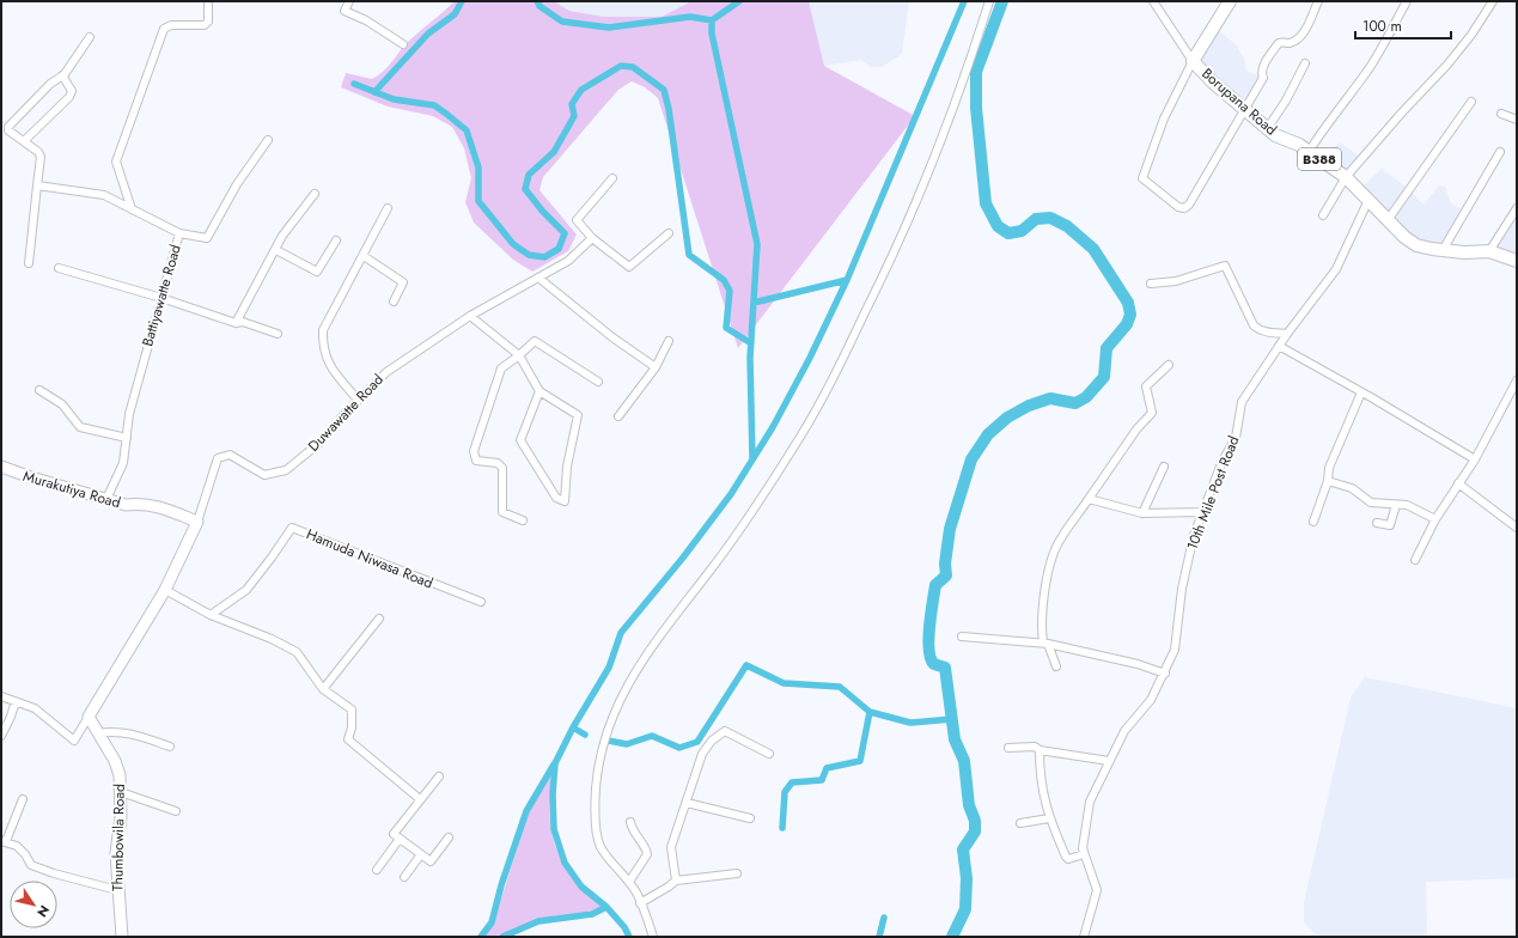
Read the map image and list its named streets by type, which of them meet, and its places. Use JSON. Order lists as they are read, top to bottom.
{
  "streets": {
    "main road": ["Borupana Road", "B388"],
    "street": [
      "Battiyawatte Road",
      "Duwawatte Road",
      "Murakutiya Road",
      "10th Mile Post Road",
      "Hamuda Niwasa Road",
      "Thumbowila Road"
    ]
  },
  "crossings": [
    ["Borupana Road", "10th Mile Post Road"],
    ["Battiyawatte Road", "Murakutiya Road"],
    ["Duwawatte Road", "Murakutiya Road"],
    ["Duwawatte Road", "Thumbowila Road"]
  ],
  "scale_bar": "100 m",
  "north": "bottom right"
}
